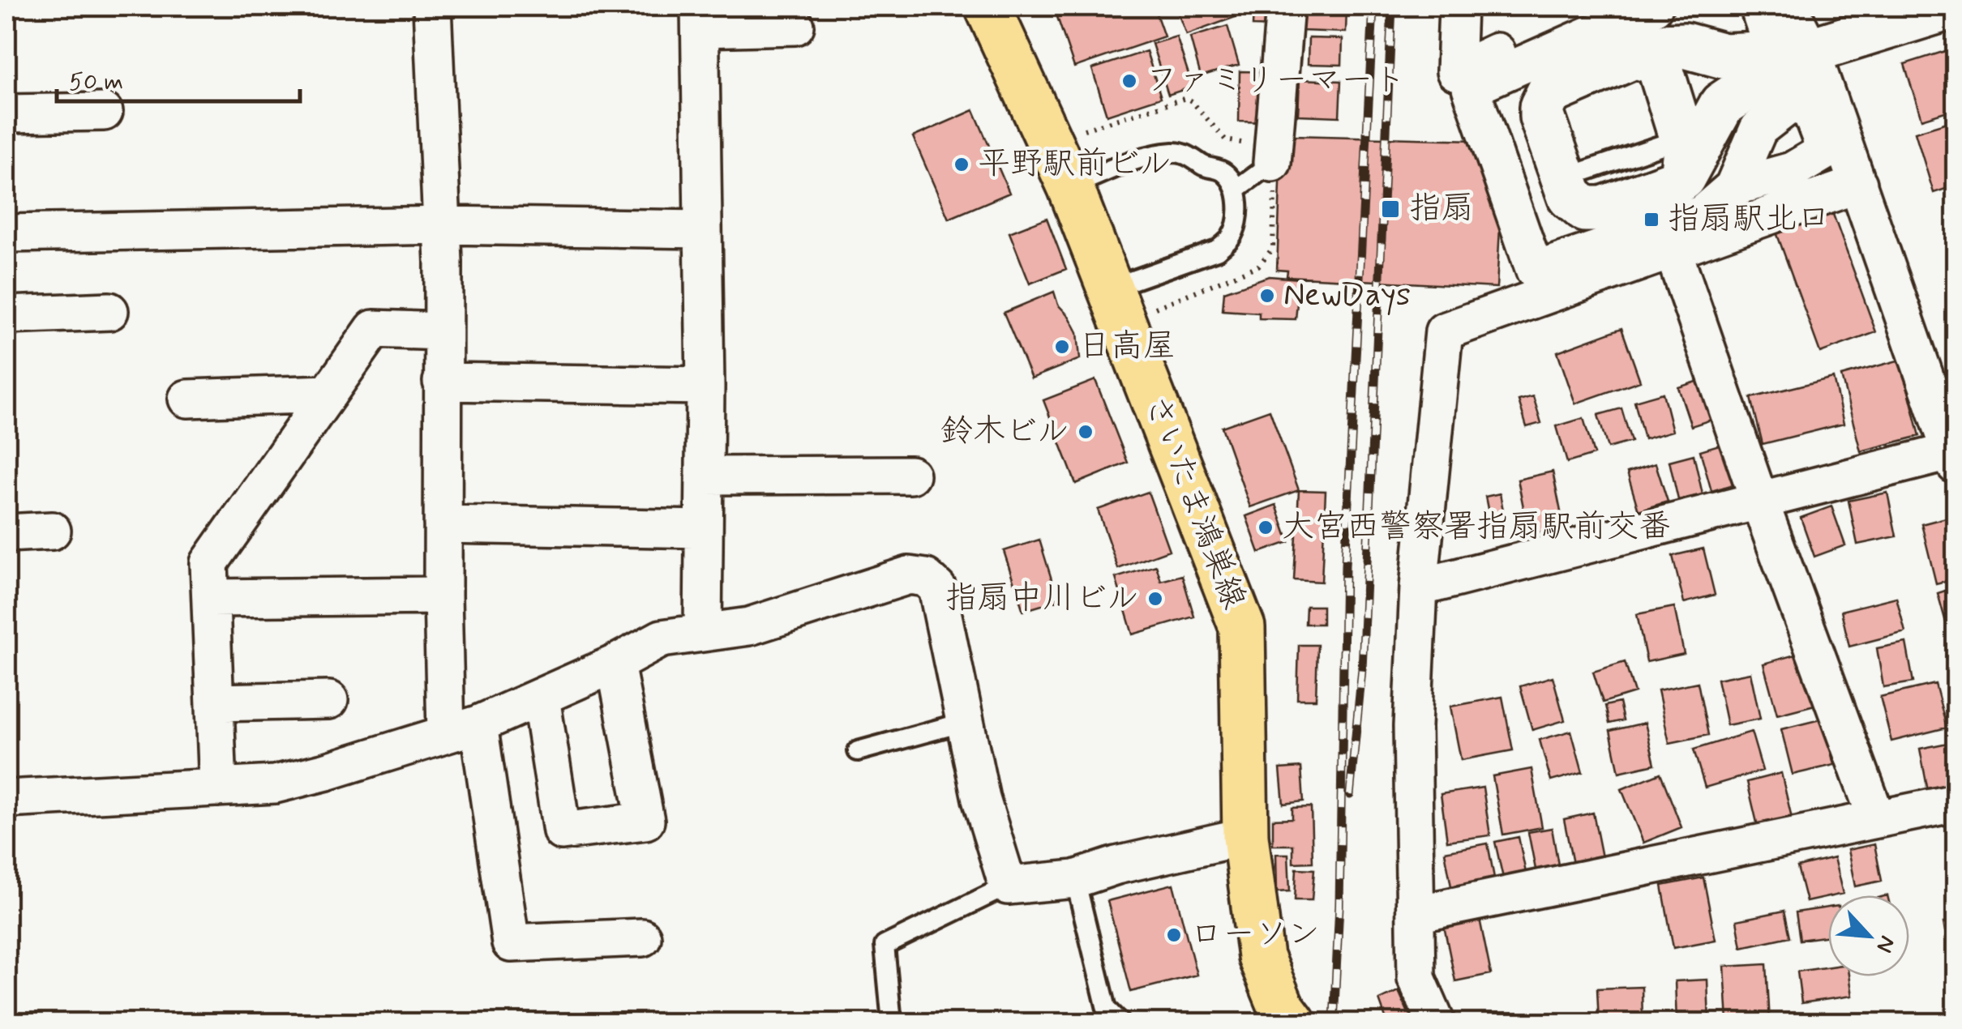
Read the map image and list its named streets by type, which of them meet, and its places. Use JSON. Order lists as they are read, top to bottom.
{
  "streets": {
    "main road": ["さいたま鴻巣線"]
  },
  "places": {
    "other": [
      "ファミリーマート",
      "平野駅前ビル",
      "NewDays",
      "日高屋",
      "鈴木ビル",
      "大宮西警察署指扇駅前交番",
      "指扇中川ビル",
      "ローソン"
    ],
    "transit": ["指扇", "指扇駅北口"]
  },
  "scale_bar": "50 m",
  "north": "bottom right"
}
